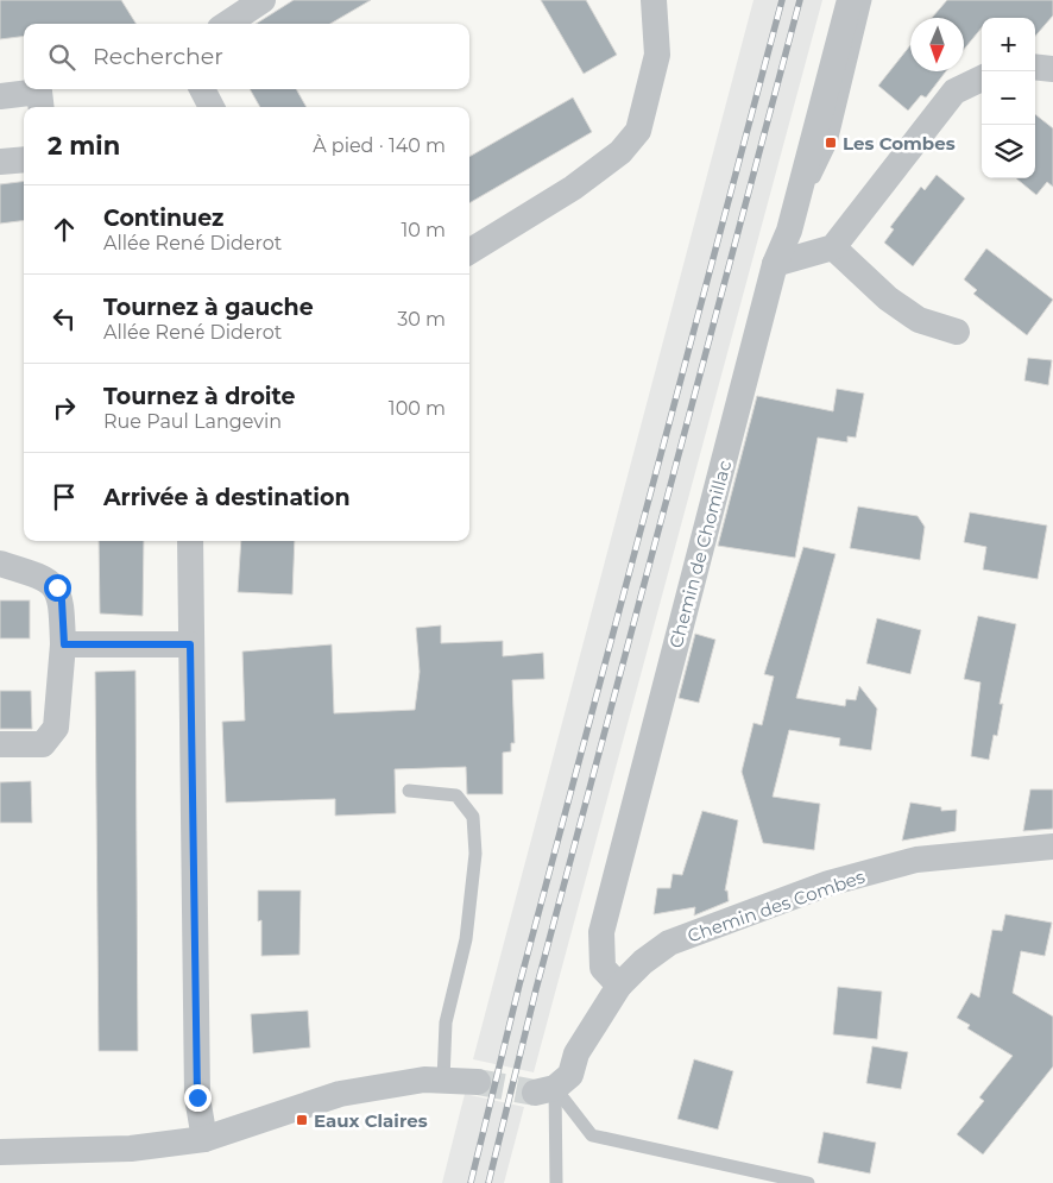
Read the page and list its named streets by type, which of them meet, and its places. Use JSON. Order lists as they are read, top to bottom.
{
  "streets": {
    "street": ["Chemin de Chomillac", "Chemin des Combes"]
  },
  "crossings": [
    ["Chemin de Chomillac", "Chemin des Combes"]
  ],
  "places": {
    "transit": ["Les Combes", "Eaux Claires"]
  },
  "north": "bottom",
  "page": {
    "map_buttons": ["+", "−"],
    "search": "Rechercher",
    "heading": ["2 min", "À pied · 140 m"],
    "list": [
      ["Continuez", "Allée René Diderot", "10 m"],
      ["Tournez à gauche", "Allée René Diderot", "30 m"],
      ["Tournez à droite", "Rue Paul Langevin", "100 m"],
      "Arrivée à destination"
    ]
  }
}
